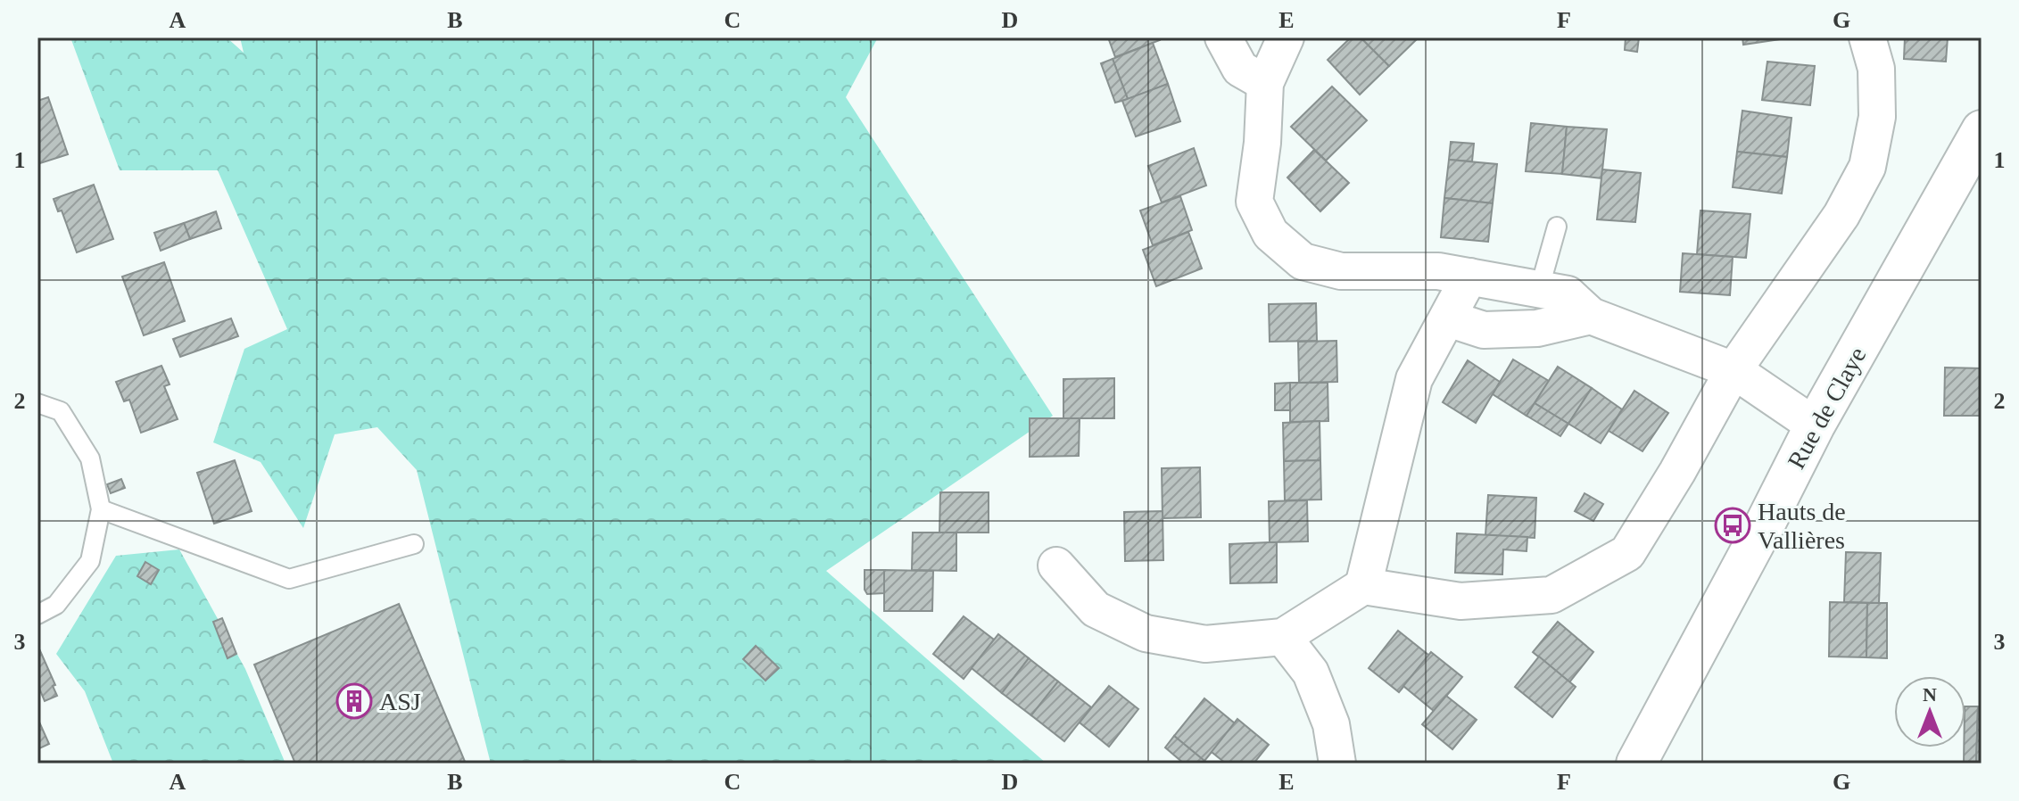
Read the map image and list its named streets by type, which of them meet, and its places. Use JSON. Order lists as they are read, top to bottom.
{
  "streets": {
    "street": ["Rue de Claye"]
  },
  "places": {
    "bus stop": ["Hauts de Vallières"],
    "building": ["ASJ"]
  },
  "north": "top",
  "grid": {
    "columns": [
      "A",
      "B",
      "C",
      "D",
      "E",
      "F",
      "G"
    ],
    "rows": ["1", "2", "3"]
  }
}
